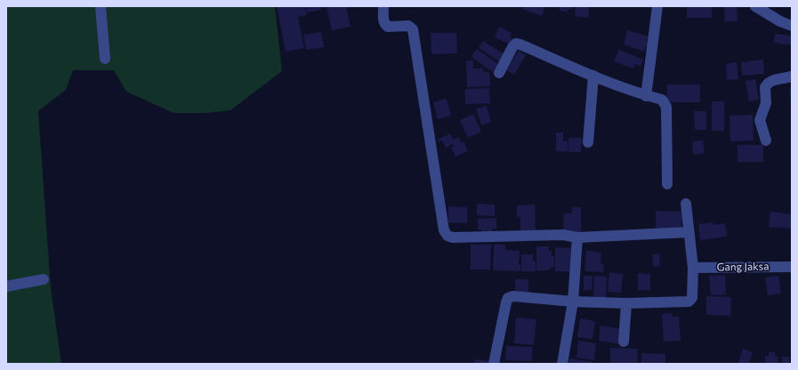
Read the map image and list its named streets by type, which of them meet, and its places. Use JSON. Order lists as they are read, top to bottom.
{
  "streets": {
    "street": ["Gang Jaksa"]
  }
}
